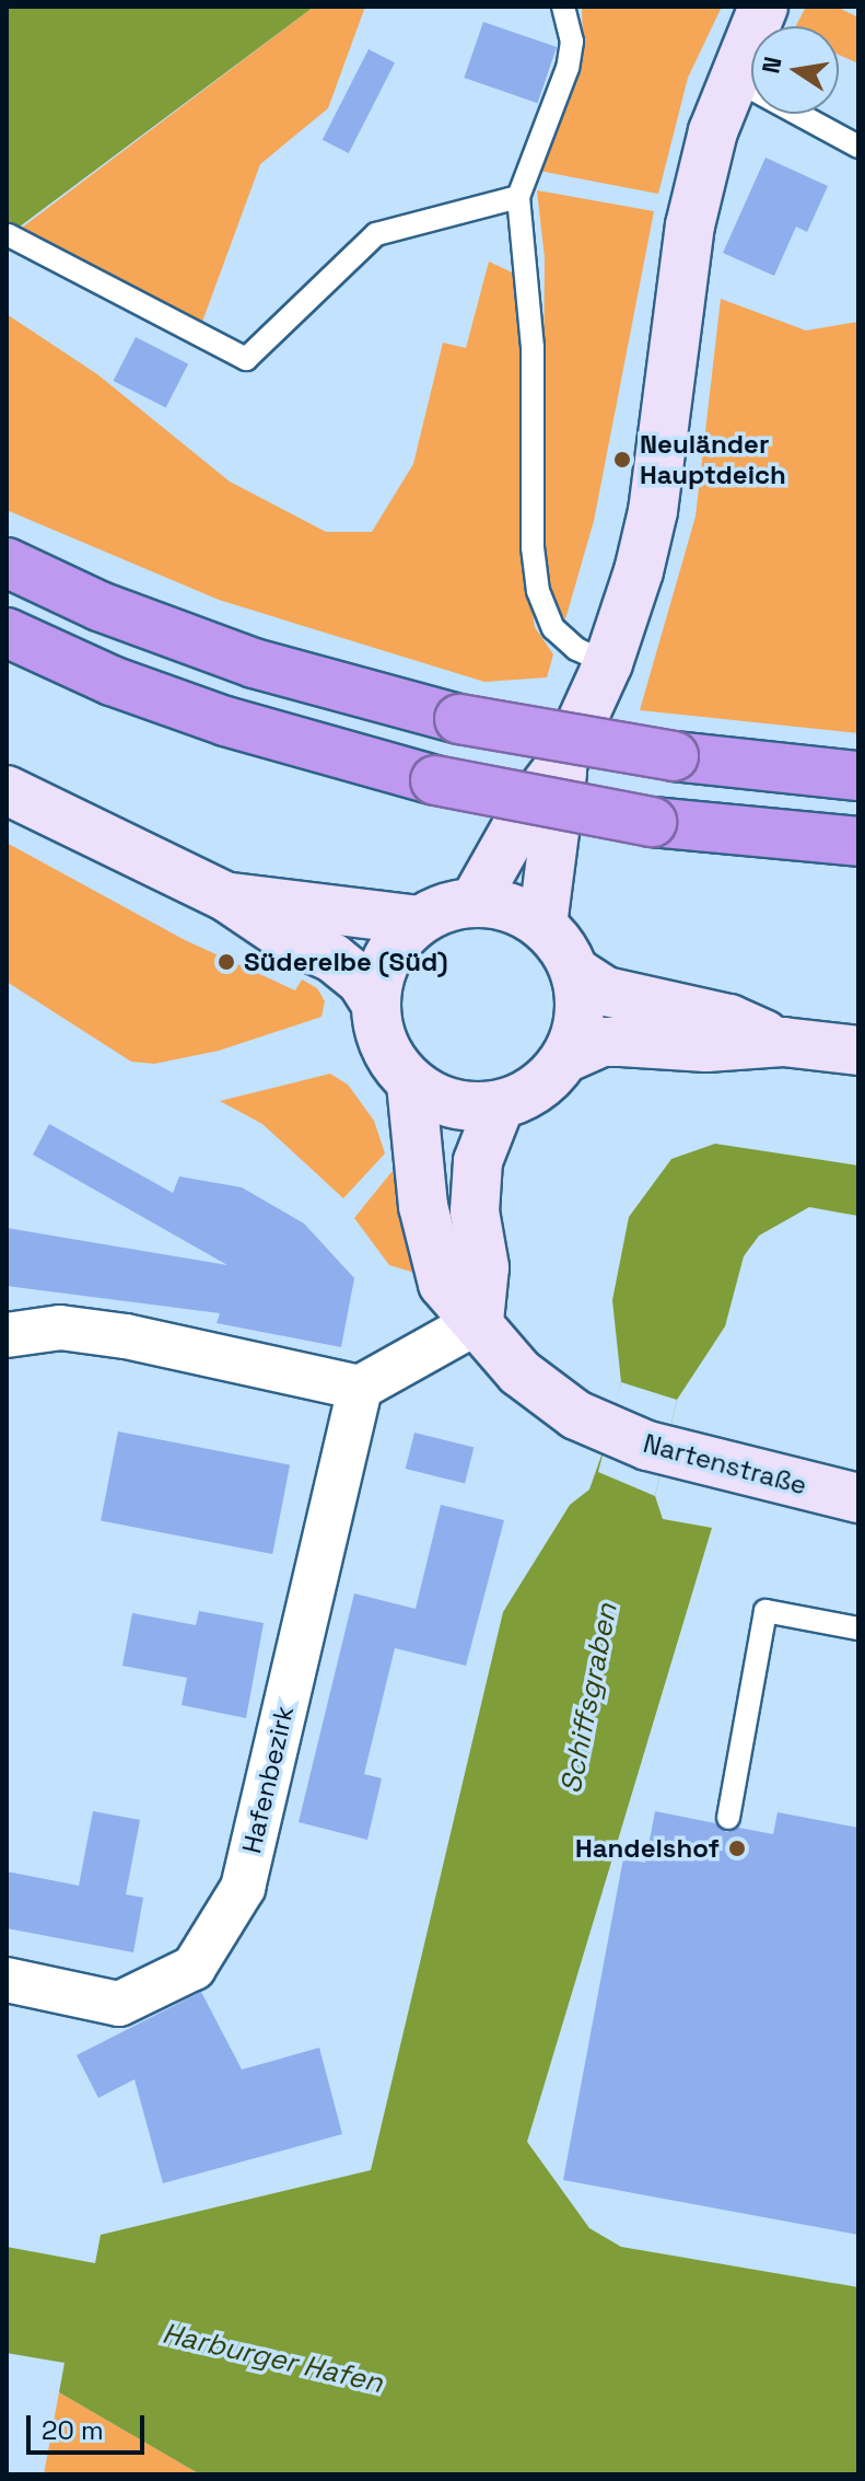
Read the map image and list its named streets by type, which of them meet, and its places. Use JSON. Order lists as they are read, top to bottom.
{
  "streets": {
    "street": ["Nartenstraße", "Hafenbezirk"]
  },
  "water": ["Schiffsgraben", "Harburger Hafen"],
  "places": ["Neuländer Hauptdeich", "Süderelbe (Süd)", "Handelshof"],
  "scale_bar": "20 m",
  "north": "left"
}
